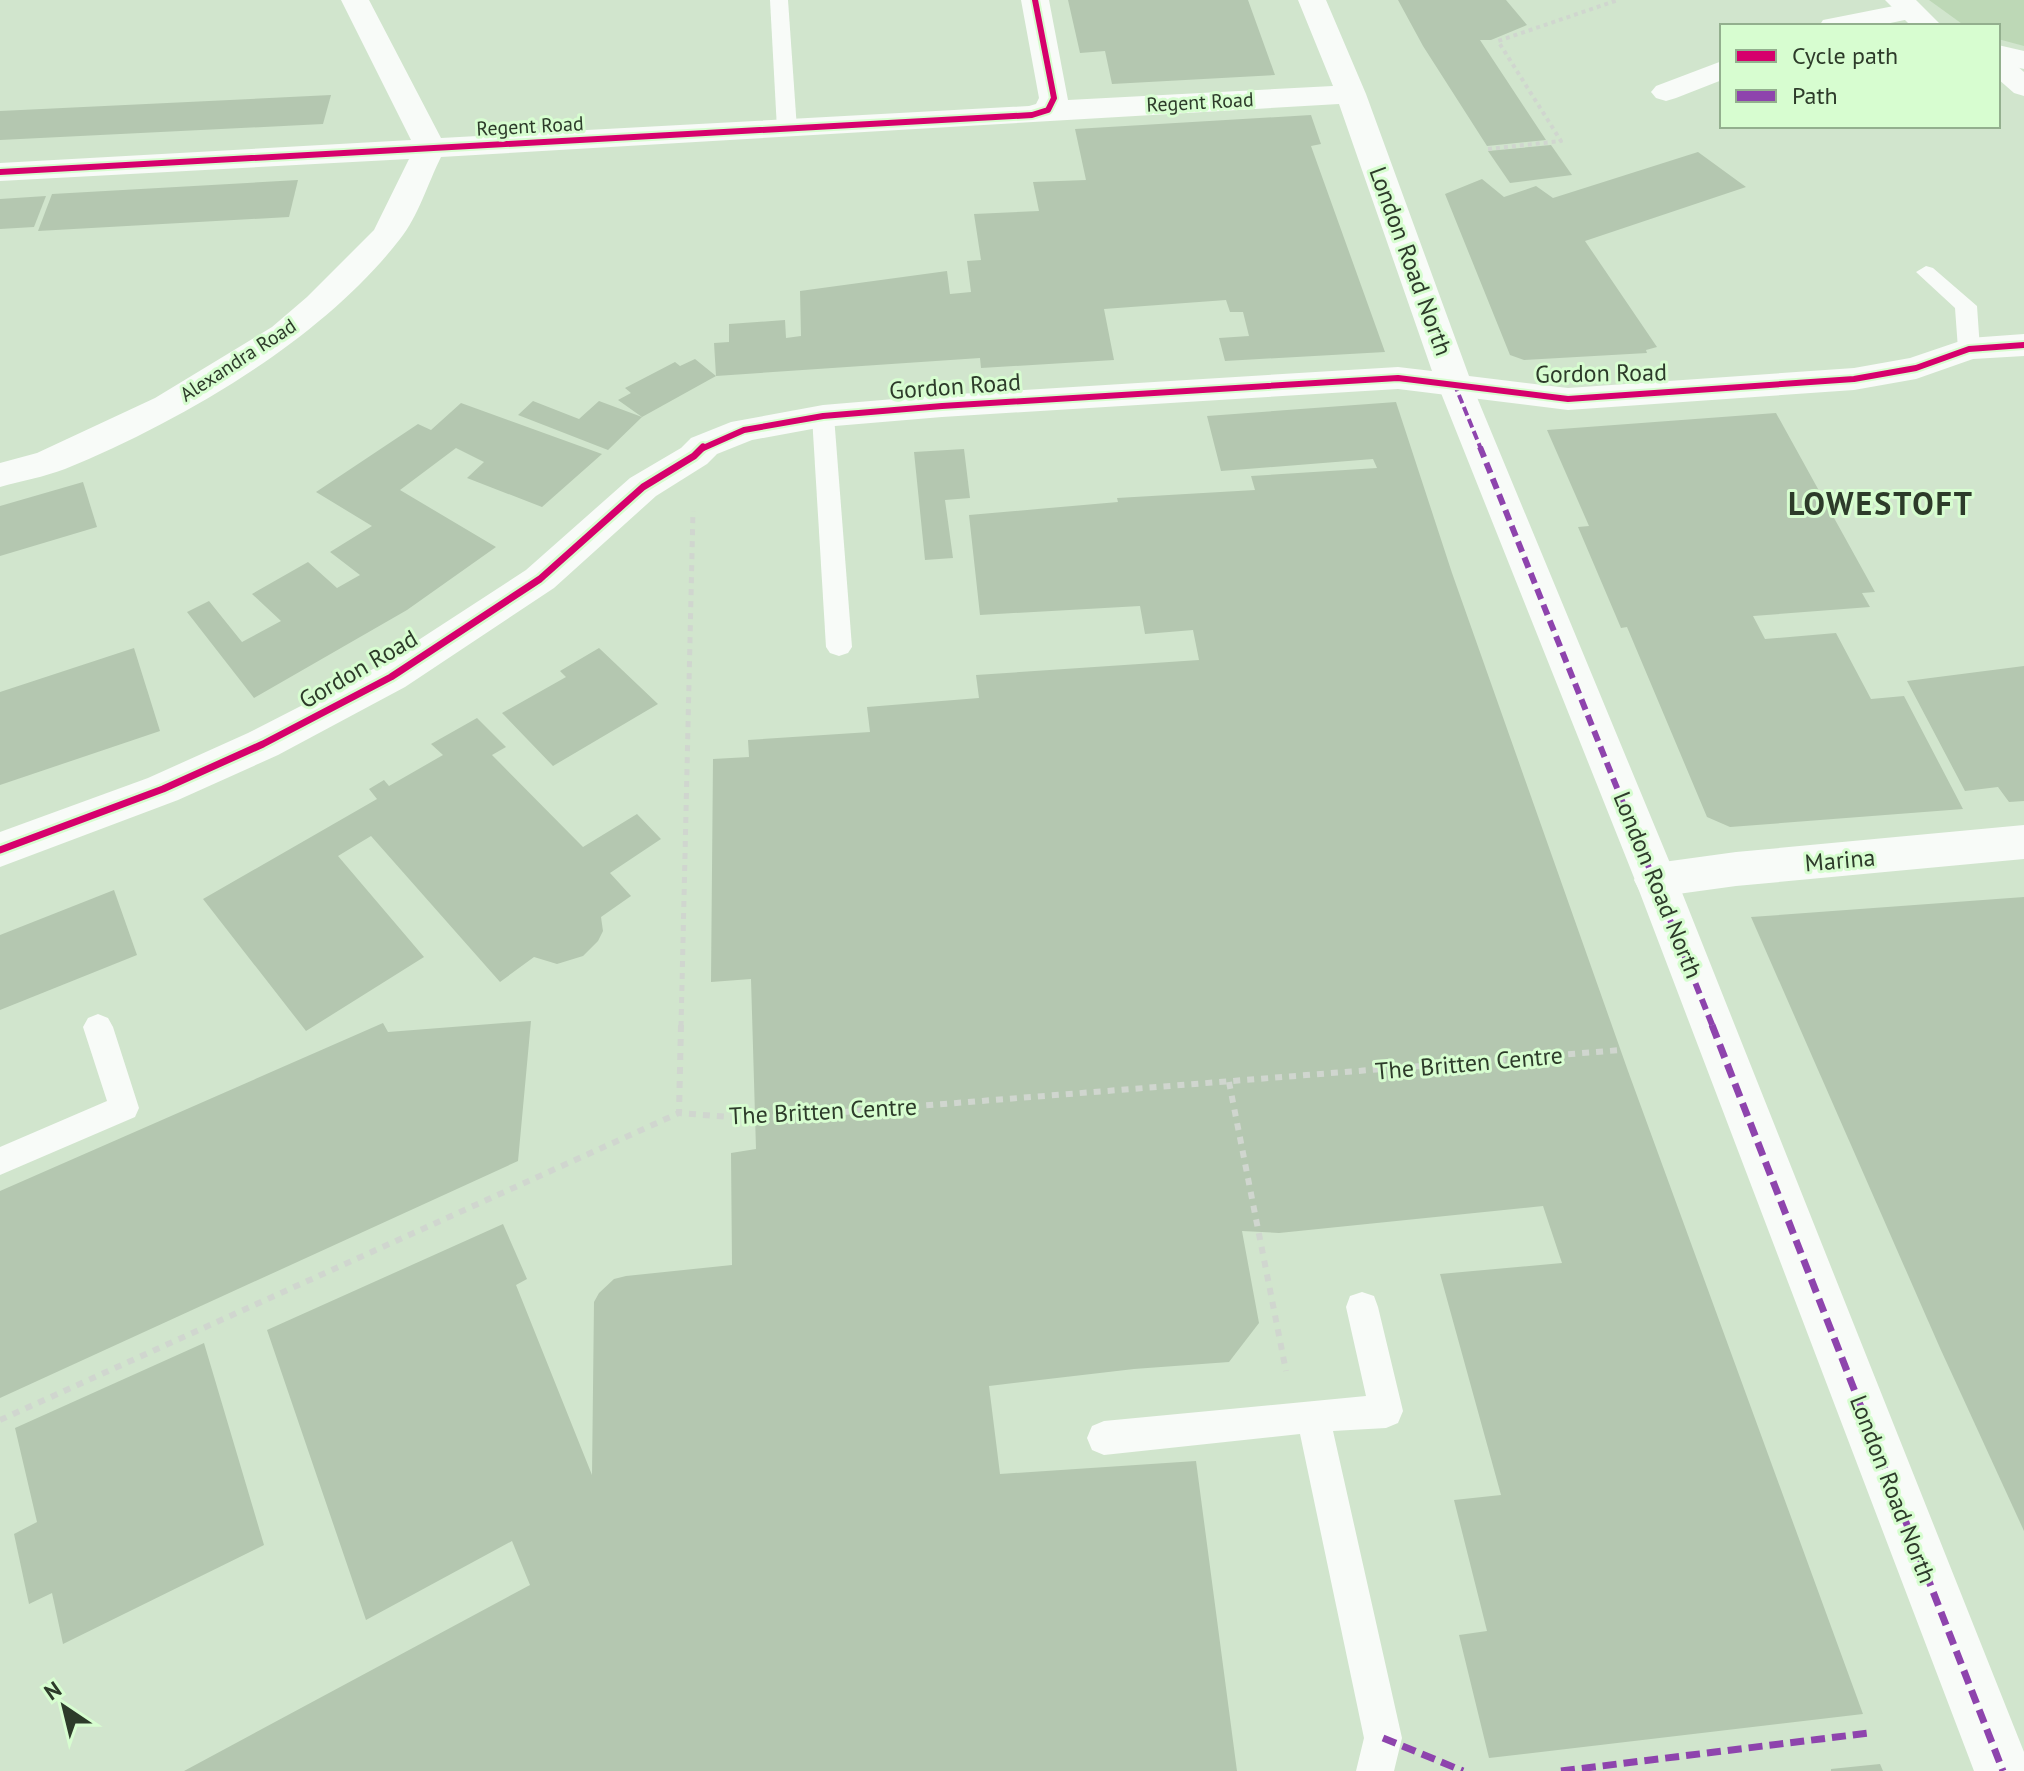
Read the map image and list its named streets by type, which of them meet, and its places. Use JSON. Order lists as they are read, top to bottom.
{
  "streets": {
    "main road": [
      "Regent Road",
      "London Road North",
      "Alexandra Road",
      "Gordon Road",
      "Marina"
    ],
    "path": ["The Britten Centre"]
  },
  "crossings": [
    ["Regent Road", "London Road North"],
    ["Regent Road", "Alexandra Road"],
    ["London Road North", "Gordon Road"],
    ["London Road North", "Marina"]
  ],
  "districts": ["LOWESTOFT"],
  "legend": ["Cycle path", "Path"],
  "north": "top left"
}
